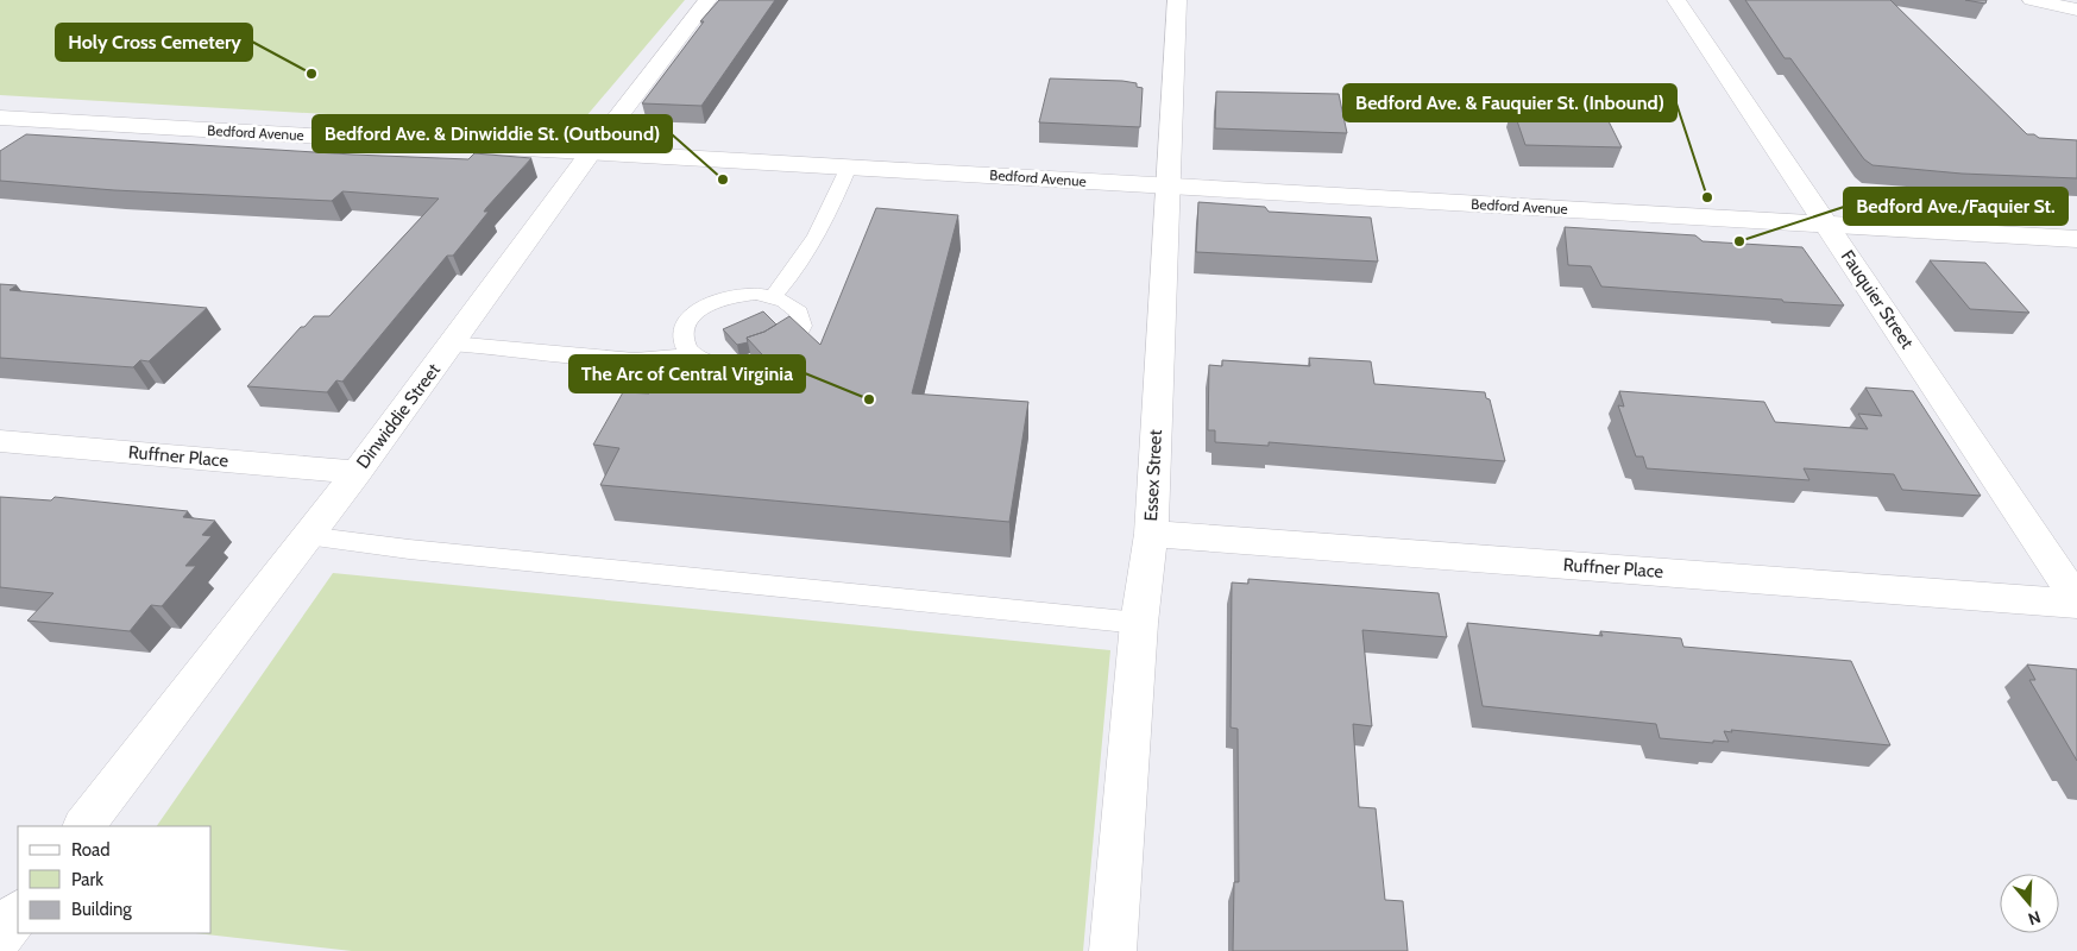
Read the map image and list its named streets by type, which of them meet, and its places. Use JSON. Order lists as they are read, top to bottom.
{
  "streets": {
    "street": [
      "Bedford Avenue",
      "Fauquier Street",
      "Dinwiddie Street",
      "Ruffner Place",
      "Essex Street"
    ]
  },
  "crossings": [
    ["Bedford Avenue", "Fauquier Street"],
    ["Bedford Avenue", "Dinwiddie Street"],
    ["Bedford Avenue", "Essex Street"],
    ["Fauquier Street", "Ruffner Place"],
    ["Dinwiddie Street", "Ruffner Place"],
    ["Ruffner Place", "Essex Street"]
  ],
  "places": [
    "Holy Cross Cemetery",
    "Bedford Ave. & Dinwiddie St. (Outbound)",
    "Bedford Ave. & Fauquier St. (Inbound)",
    "Bedford Ave./Faquier St.",
    "The Arc of Central Virginia"
  ],
  "legend": ["Road", "Park", "Building"],
  "north": "bottom"
}
